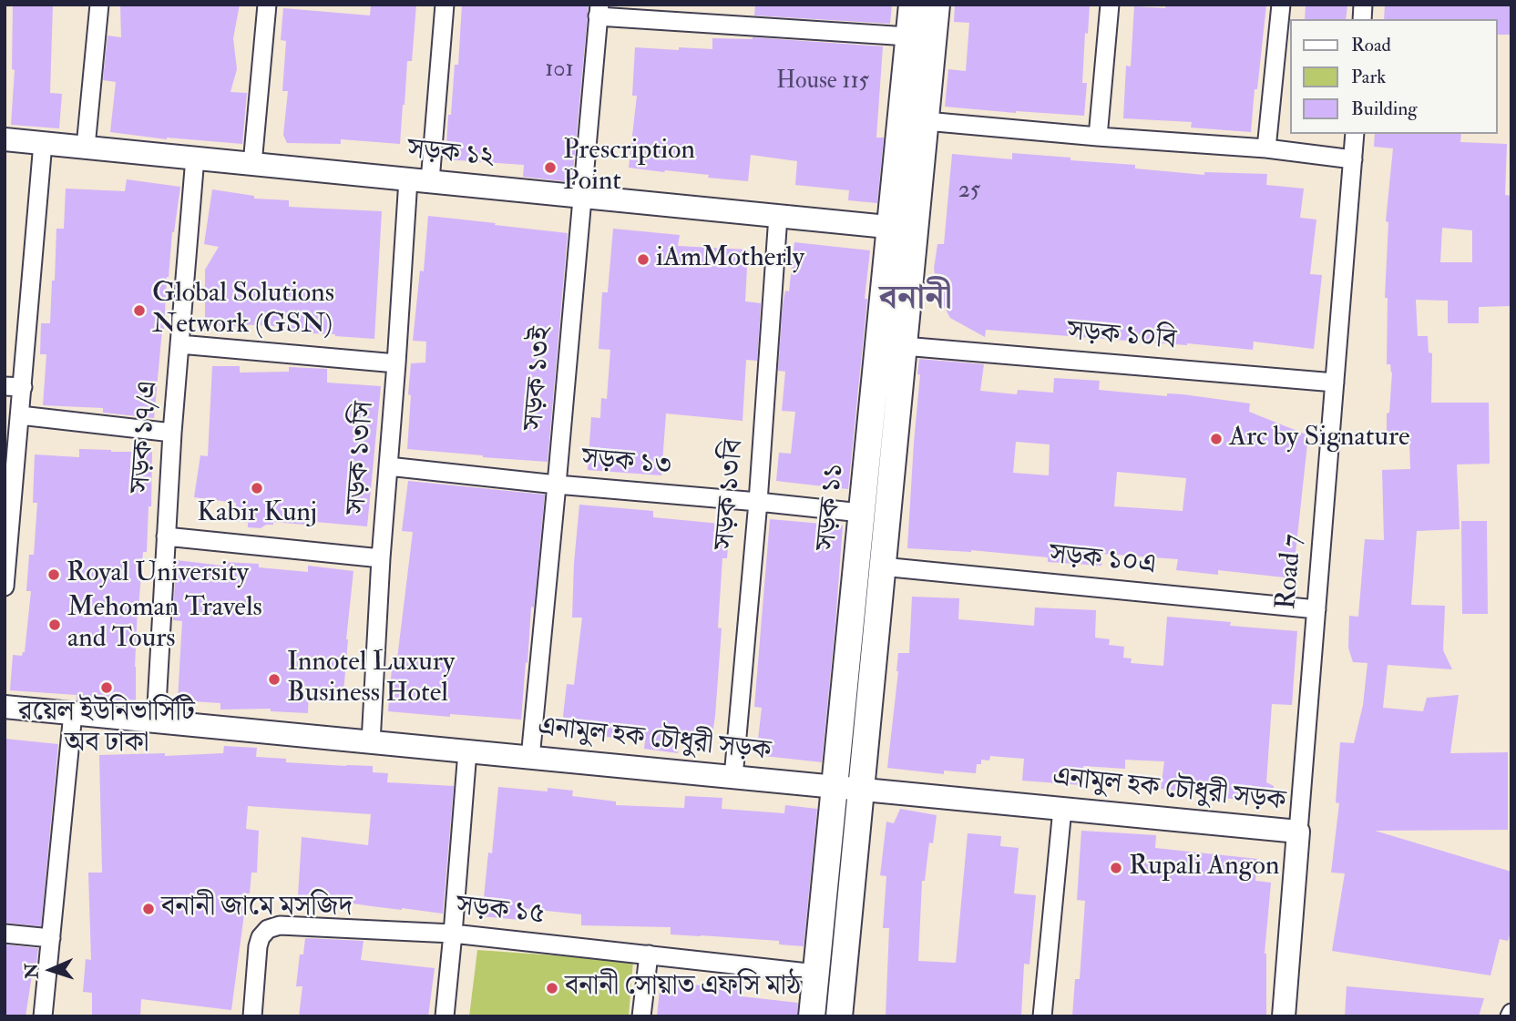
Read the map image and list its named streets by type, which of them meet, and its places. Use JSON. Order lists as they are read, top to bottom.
{
  "streets": {
    "main road": ["সড়ক ১১"],
    "street": [
      "সড়ক ১২",
      "সড়ক ১০বি",
      "সড়ক ১৩ই",
      "সড়ক ১৭/এ",
      "সড়ক ১৩সি",
      "সড়ক ১৩",
      "সড়ক ১৩বি",
      "সড়ক ১০এ",
      "Road 7",
      "এনামুল হক চৌধুরী সড়ক",
      "সড়ক ১৫"
    ]
  },
  "crossings": [
    ["সড়ক ১২", "সড়ক ১৩ই"],
    ["সড়ক ১২", "সড়ক ১৭/এ"],
    ["সড়ক ১২", "সড়ক ১৩সি"],
    ["সড়ক ১২", "সড়ক ১৩বি"],
    ["সড়ক ১২", "সড়ক ১১"],
    ["সড়ক ১০বি", "সড়ক ১১"],
    ["সড়ক ১০বি", "Road 7"],
    ["সড়ক ১৩ই", "সড়ক ১৩"],
    ["সড়ক ১৩ই", "এনামুল হক চৌধুরী সড়ক"],
    ["সড়ক ১৭/এ", "এনামুল হক চৌধুরী সড়ক"],
    ["সড়ক ১৩সি", "সড়ক ১৩"],
    ["সড়ক ১৩সি", "এনামুল হক চৌধুরী সড়ক"],
    ["সড়ক ১৩", "সড়ক ১৩বি"],
    ["সড়ক ১৩", "সড়ক ১১"],
    ["সড়ক ১৩বি", "এনামুল হক চৌধুরী সড়ক"],
    ["সড়ক ১১", "সড়ক ১০এ"],
    ["সড়ক ১১", "এনামুল হক চৌধুরী সড়ক"],
    ["সড়ক ১১", "সড়ক ১৫"],
    ["সড়ক ১০এ", "Road 7"],
    ["Road 7", "এনামুল হক চৌধুরী সড়ক"]
  ],
  "districts": ["বনানী"],
  "places": [
    "Prescription Point",
    "iAmMotherly",
    "Global Solutions Network (GSN)",
    "Arc by Signature",
    "Kabir Kunj",
    "Royal University",
    "Mehoman Travels and Tours",
    "Innotel Luxury Business Hotel",
    "রয়েল ইউনিভার্সিটি অব ঢাকা",
    "Rupali Angon",
    "বনানী জামে মসজিদ",
    "বনানী সোয়াত এফসি মাঠ"
  ],
  "house_numbers": ["101", "House 115", "25"],
  "legend": ["Road", "Park", "Building"],
  "north": "left"
}
